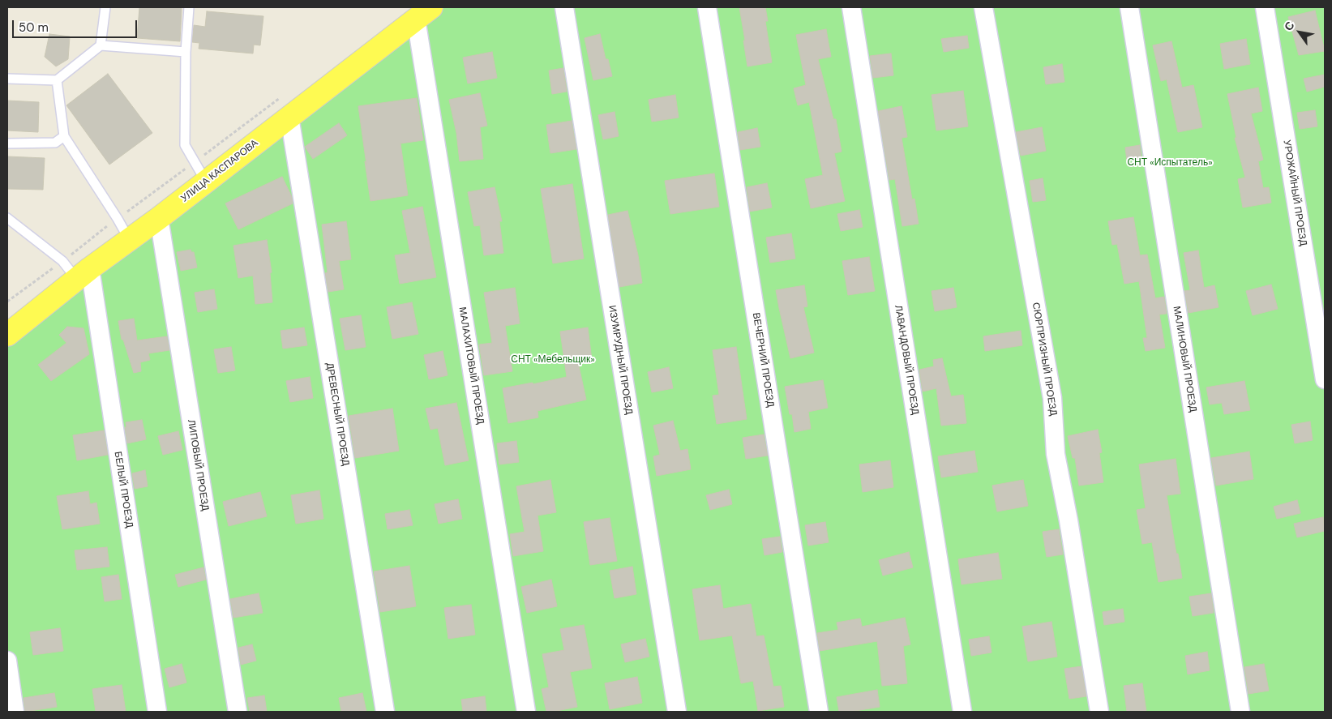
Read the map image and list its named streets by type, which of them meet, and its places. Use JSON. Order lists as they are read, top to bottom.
{
  "streets": {
    "main road": ["УЛИЦА КАСПАРОВА"],
    "street": [
      "УРОЖАЙНЫЙ ПРОЕЗД",
      "СЮРПРИЗНЫЙ ПРОЕЗД",
      "МАЛИНОВЫЙ ПРОЕЗД",
      "ИЗУМРУДНЫЙ ПРОЕЗД",
      "ВЕЧЕРНИЙ ПРОЕЗД",
      "ЛАВАНДОВЫЙ ПРОЕЗД",
      "МАЛАХИТОВЫЙ ПРОЕЗД",
      "ДРЕВЕСНЫЙ ПРОЕЗД",
      "ЛИПОВЫЙ ПРОЕЗД",
      "БЕЛЫЙ ПРОЕЗД"
    ]
  },
  "crossings": [
    ["УЛИЦА КАСПАРОВА", "МАЛАХИТОВЫЙ ПРОЕЗД"],
    ["УЛИЦА КАСПАРОВА", "ДРЕВЕСНЫЙ ПРОЕЗД"],
    ["УЛИЦА КАСПАРОВА", "ЛИПОВЫЙ ПРОЕЗД"],
    ["УЛИЦА КАСПАРОВА", "БЕЛЫЙ ПРОЕЗД"]
  ],
  "parks": ["СНТ «Испытатель»", "СНТ «Мебельщик»"],
  "scale_bar": "50 m",
  "north": "top left"
}
